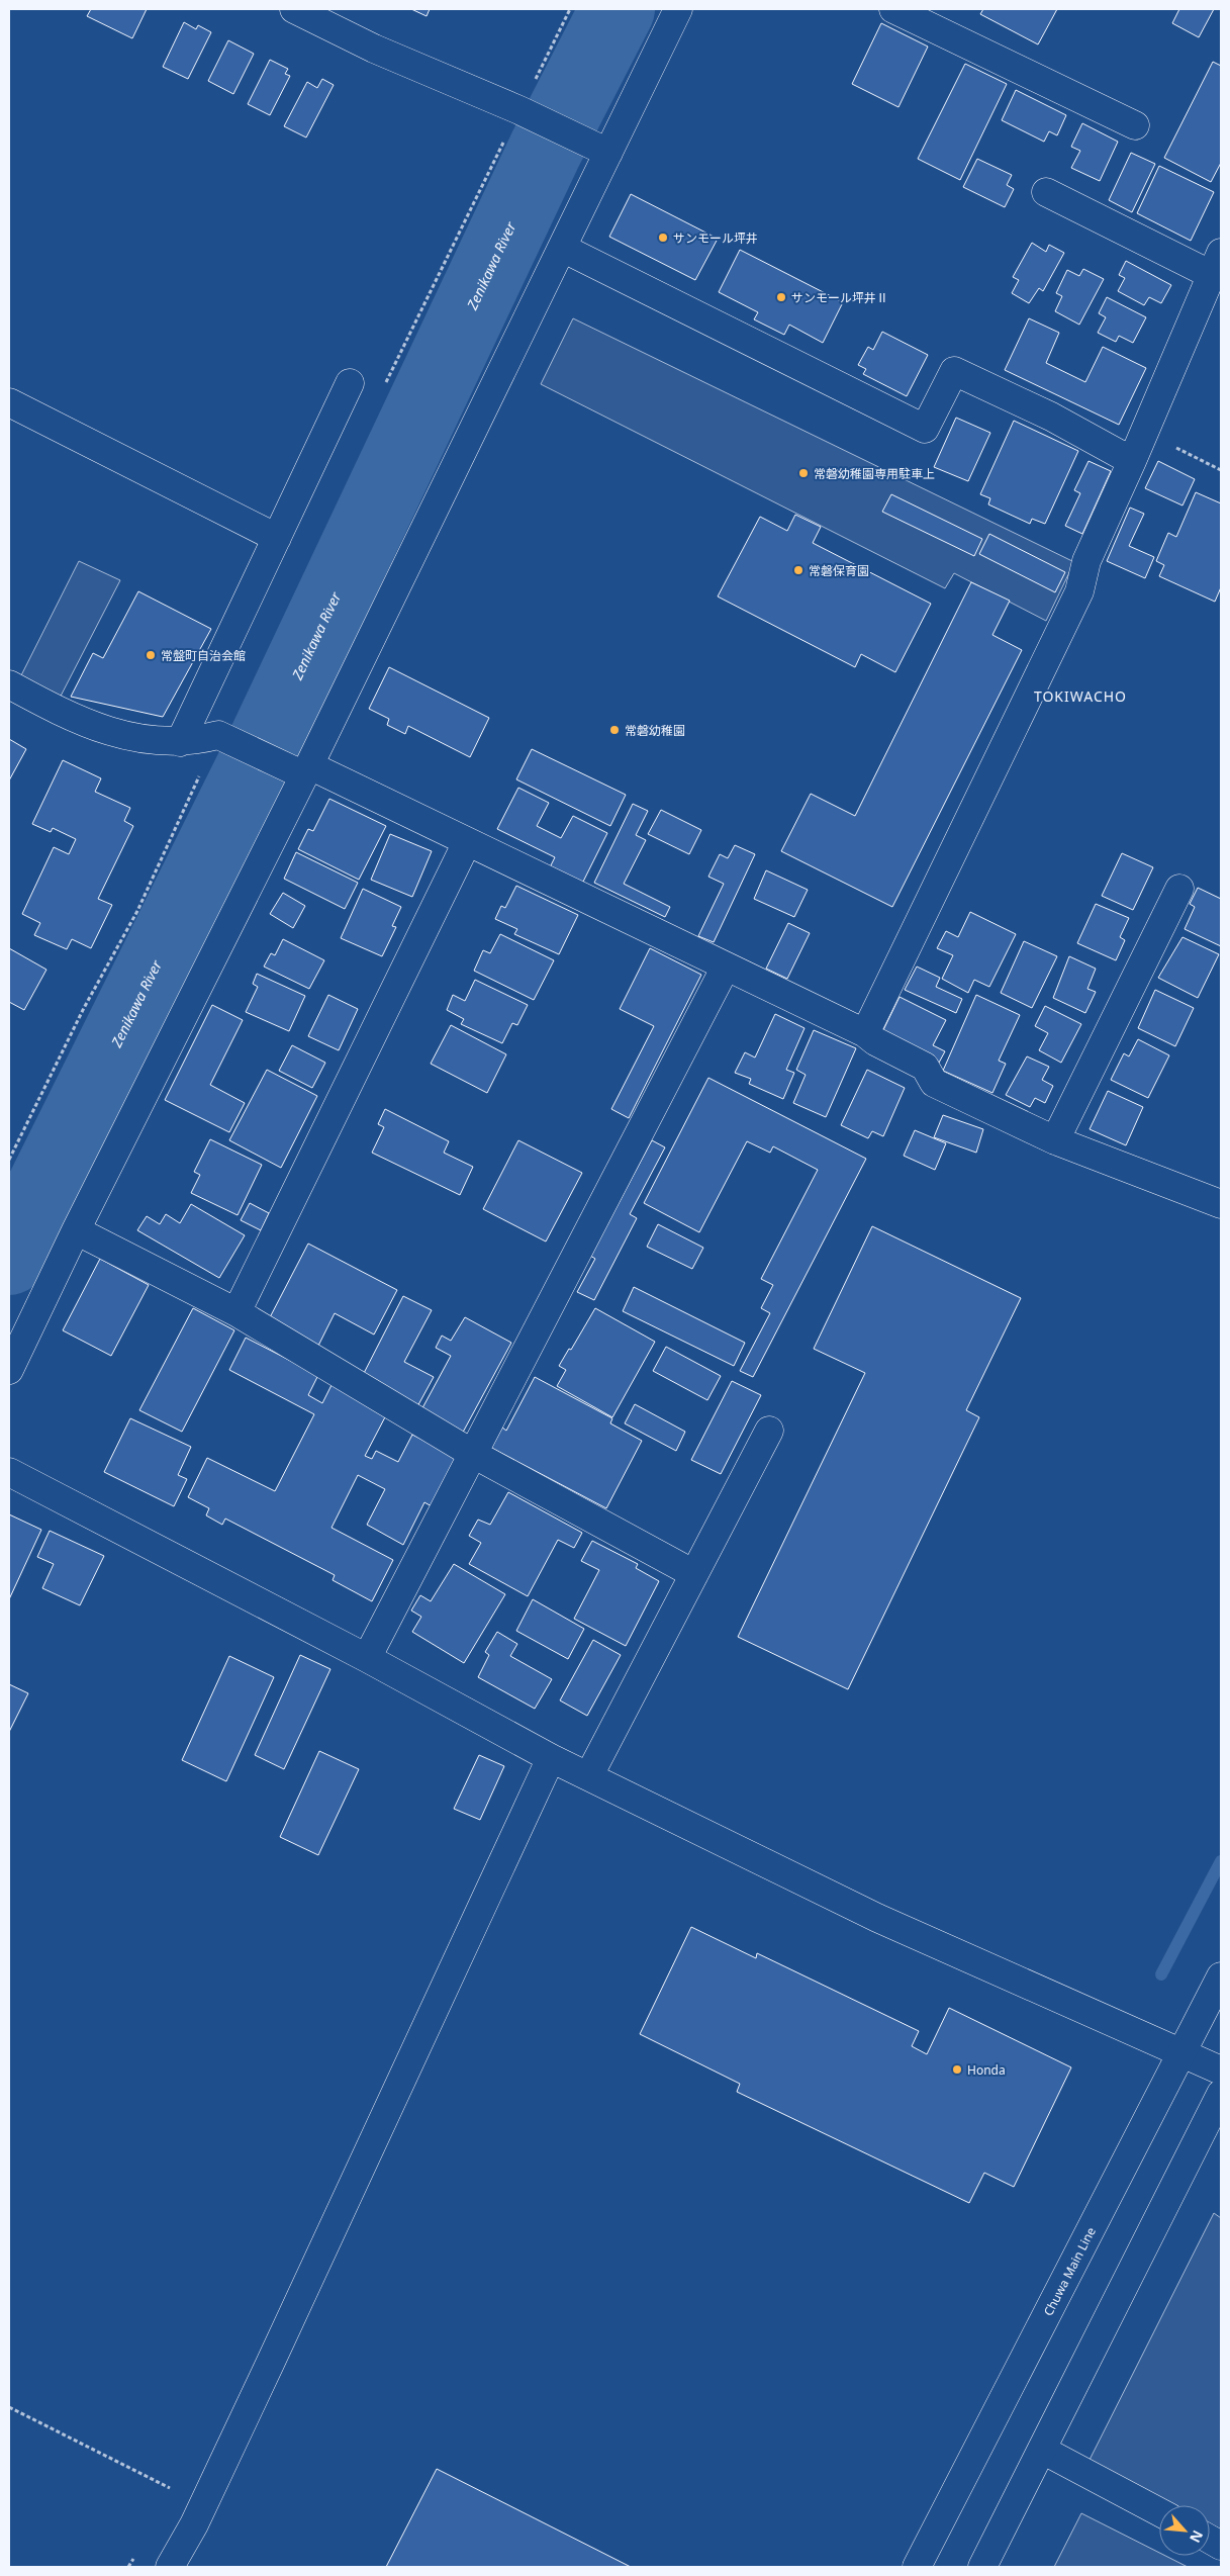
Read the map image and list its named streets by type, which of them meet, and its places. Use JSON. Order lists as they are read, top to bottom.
{
  "streets": {
    "street": ["Chuwa Main Line"]
  },
  "districts": ["TOKIWACHO"],
  "water": ["Zenikawa River"],
  "places": [
    "サンモール坪井",
    "サンモール坪井Ⅱ",
    "常磐幼稚園専用駐車上",
    "常磐保育園",
    "常盤町自治会館",
    "常磐幼稚園",
    "Honda"
  ],
  "north": "bottom right"
}
